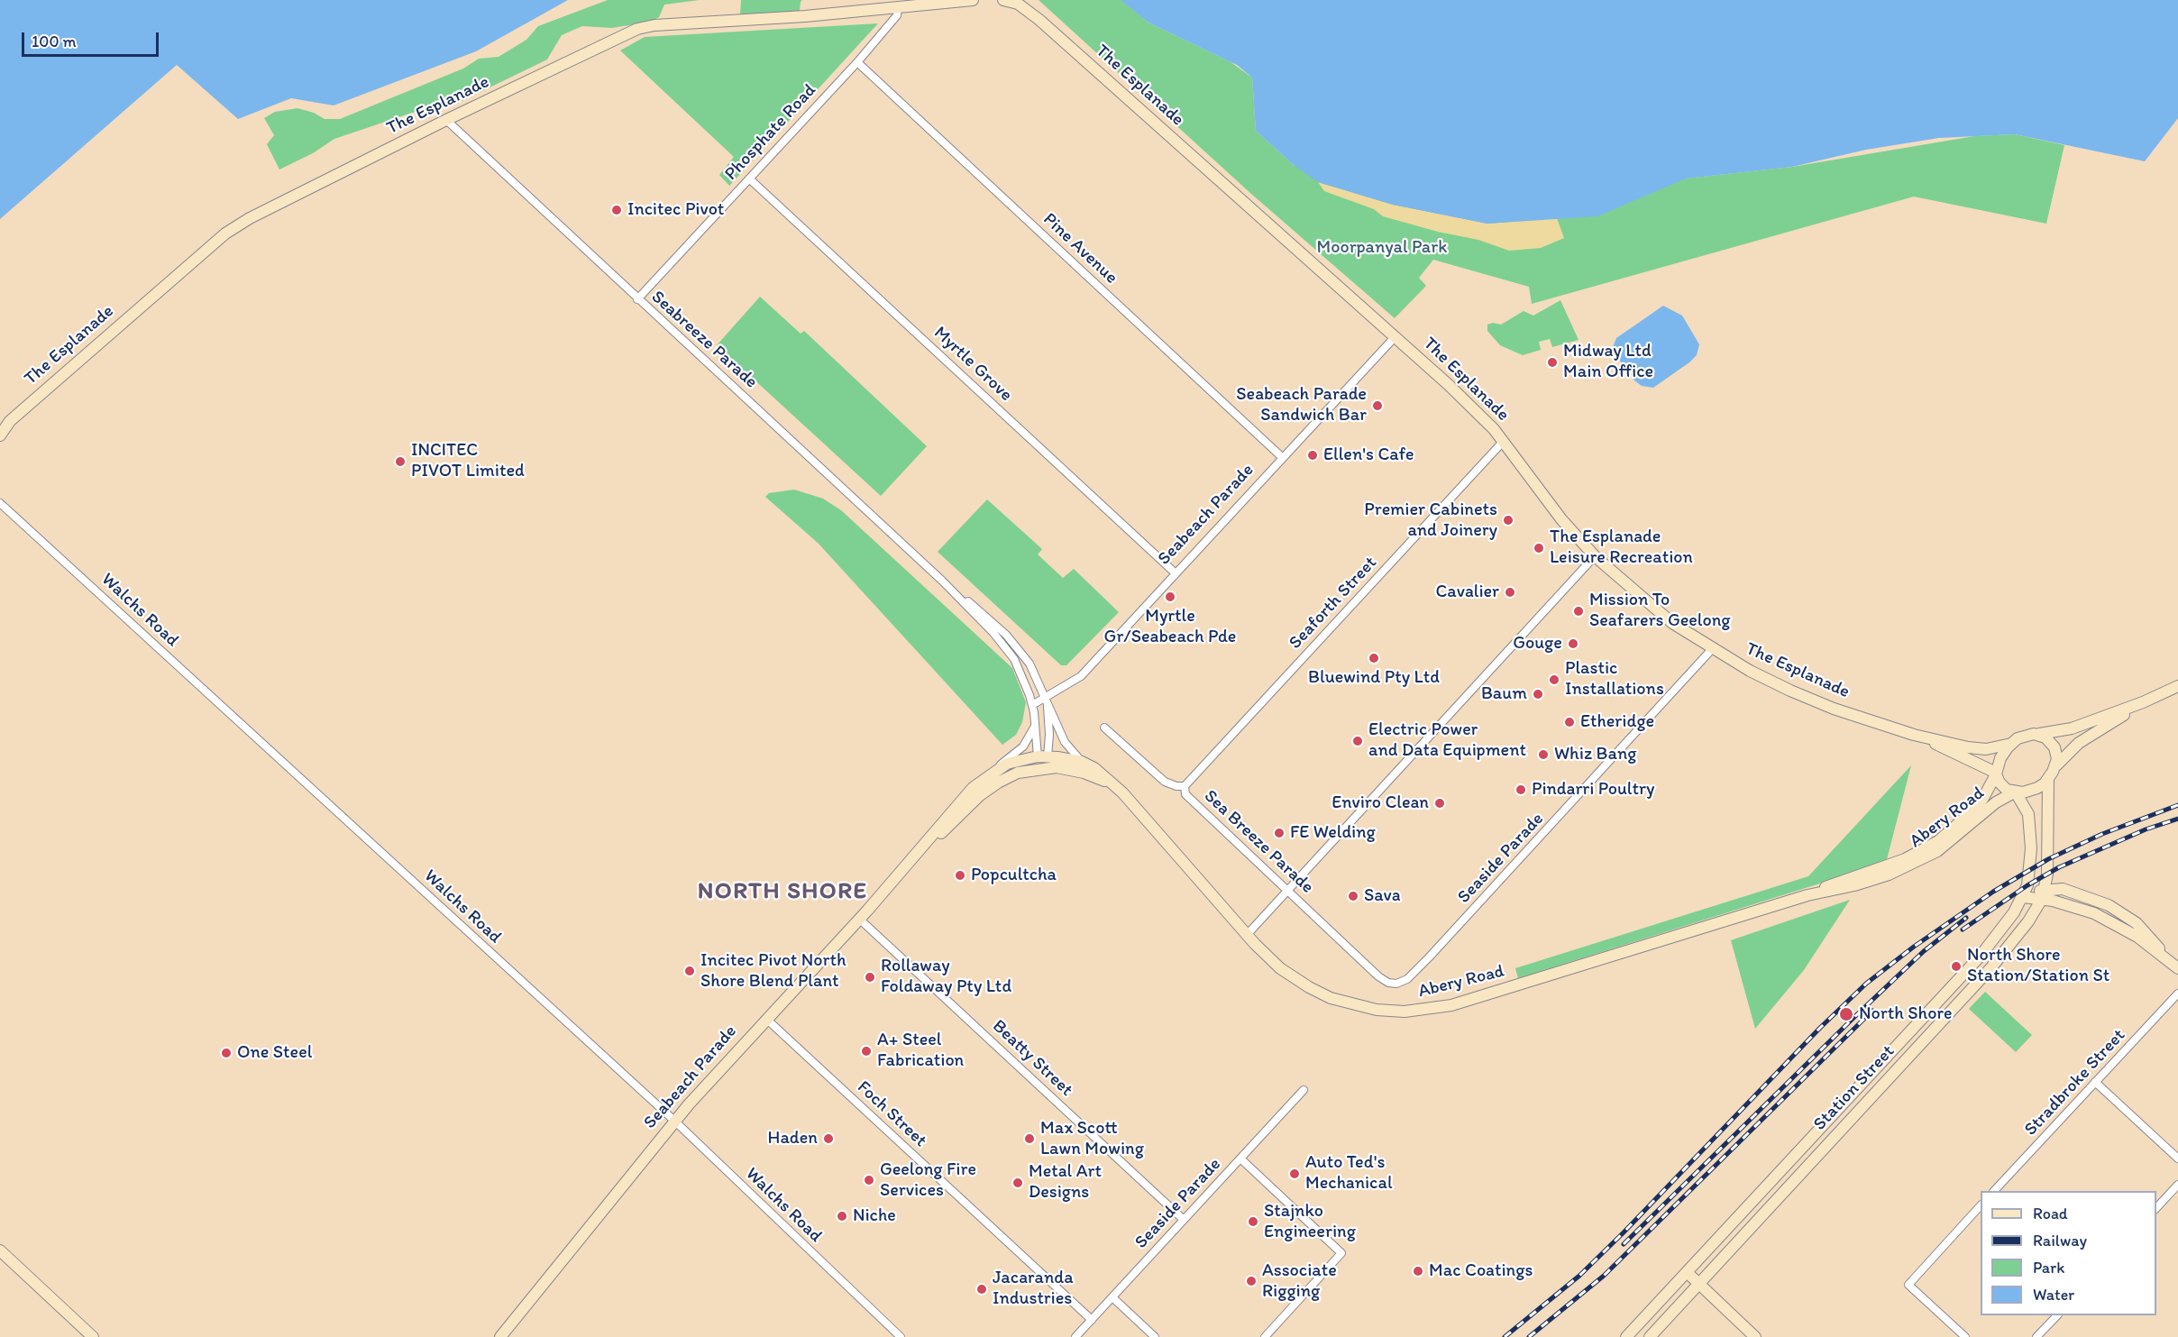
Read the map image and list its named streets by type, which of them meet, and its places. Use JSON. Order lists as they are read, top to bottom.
{
  "streets": {
    "main road": [
      "The Esplanade",
      "Seabeach Parade",
      "Abery Road",
      "Station Street"
    ],
    "street": [
      "Phosphate Road",
      "Pine Avenue",
      "Seabreeze Parade",
      "Myrtle Grove",
      "Seaforth Street",
      "Walchs Road",
      "Sea Breeze Parade",
      "Seaside Parade",
      "Beatty Street",
      "Stradbroke Street",
      "Foch Street"
    ]
  },
  "crossings": [
    ["The Esplanade", "Phosphate Road"],
    ["The Esplanade", "Seabreeze Parade"],
    ["The Esplanade", "Seabeach Parade"],
    ["The Esplanade", "Seaforth Street"],
    ["The Esplanade", "Abery Road"],
    ["The Esplanade", "Seaside Parade"],
    ["The Esplanade", "Station Street"],
    ["Phosphate Road", "Pine Avenue"],
    ["Phosphate Road", "Seabreeze Parade"],
    ["Phosphate Road", "Myrtle Grove"],
    ["Pine Avenue", "Seabeach Parade"],
    ["Seabreeze Parade", "Seabeach Parade"],
    ["Seabreeze Parade", "Abery Road"],
    ["Myrtle Grove", "Seabeach Parade"],
    ["Seabeach Parade", "Walchs Road"],
    ["Seabeach Parade", "Abery Road"],
    ["Seabeach Parade", "Beatty Street"],
    ["Seabeach Parade", "Foch Street"],
    ["Seaforth Street", "Sea Breeze Parade"],
    ["Abery Road", "Station Street"],
    ["Sea Breeze Parade", "Seaside Parade"],
    ["Seaside Parade", "Beatty Street"],
    ["Seaside Parade", "Foch Street"]
  ],
  "districts": ["NORTH SHORE"],
  "parks": ["Moorpanyal Park"],
  "places": [
    "Incitec Pivot",
    "Midway Ltd Main Office",
    "Seabeach Parade Sandwich Bar",
    "Ellen's Cafe",
    "INCITEC PIVOT Limited",
    "Premier Cabinets and Joinery",
    "The Esplanade Leisure Recreation",
    "Cavalier",
    "Myrtle Gr/Seabeach Pde",
    "Mission To Seafarers Geelong",
    "Gouge",
    "Bluewind Pty Ltd",
    "Plastic Installations",
    "Baum",
    "Etheridge",
    "Electric Power and Data Equipment",
    "Whiz Bang",
    "Pindarri Poultry",
    "Enviro Clean",
    "FE Welding",
    "Popcultcha",
    "Sava",
    "North Shore Station/Station St",
    "Incitec Pivot North Shore Blend Plant",
    "Rollaway Foldaway Pty Ltd",
    "North Shore",
    "A+ Steel Fabrication",
    "One Steel",
    "Haden",
    "Max Scott Lawn Mowing",
    "Auto Ted's Mechanical",
    "Geelong Fire Services",
    "Metal Art Designs",
    "Niche",
    "Stajnko Engineering",
    "Mac Coatings",
    "Associate Rigging",
    "Jacaranda Industries"
  ],
  "legend": [
    "Road",
    "Railway",
    "Park",
    "Water"
  ],
  "scale_bar": "100 m"
}
